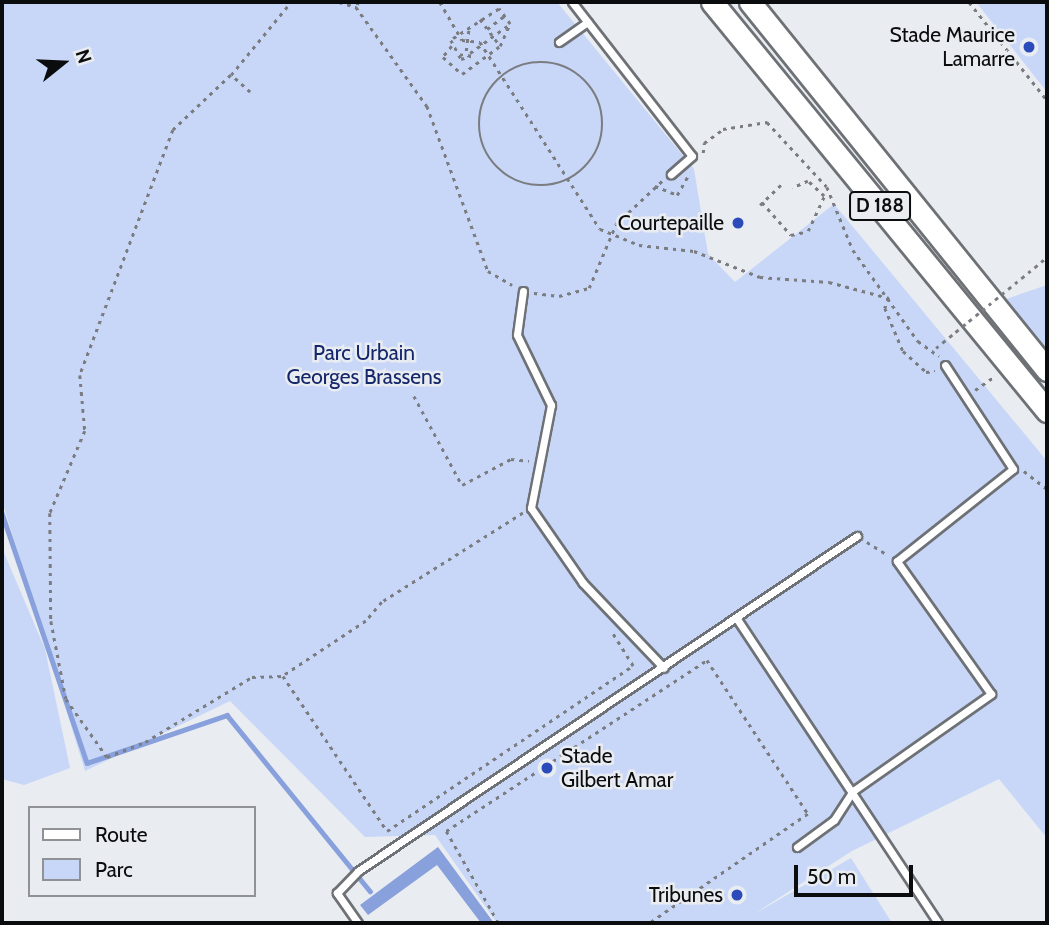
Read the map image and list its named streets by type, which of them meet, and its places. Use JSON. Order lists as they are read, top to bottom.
{
  "streets": {
    "main road": ["D 188"]
  },
  "parks": ["Parc Urbain Georges Brassens"],
  "places": [
    "Stade Maurice Lamarre",
    "Courtepaille",
    "Stade Gilbert Amar",
    "Tribunes"
  ],
  "legend": ["Route", "Parc"],
  "scale_bar": "50 m",
  "north": "right"
}
